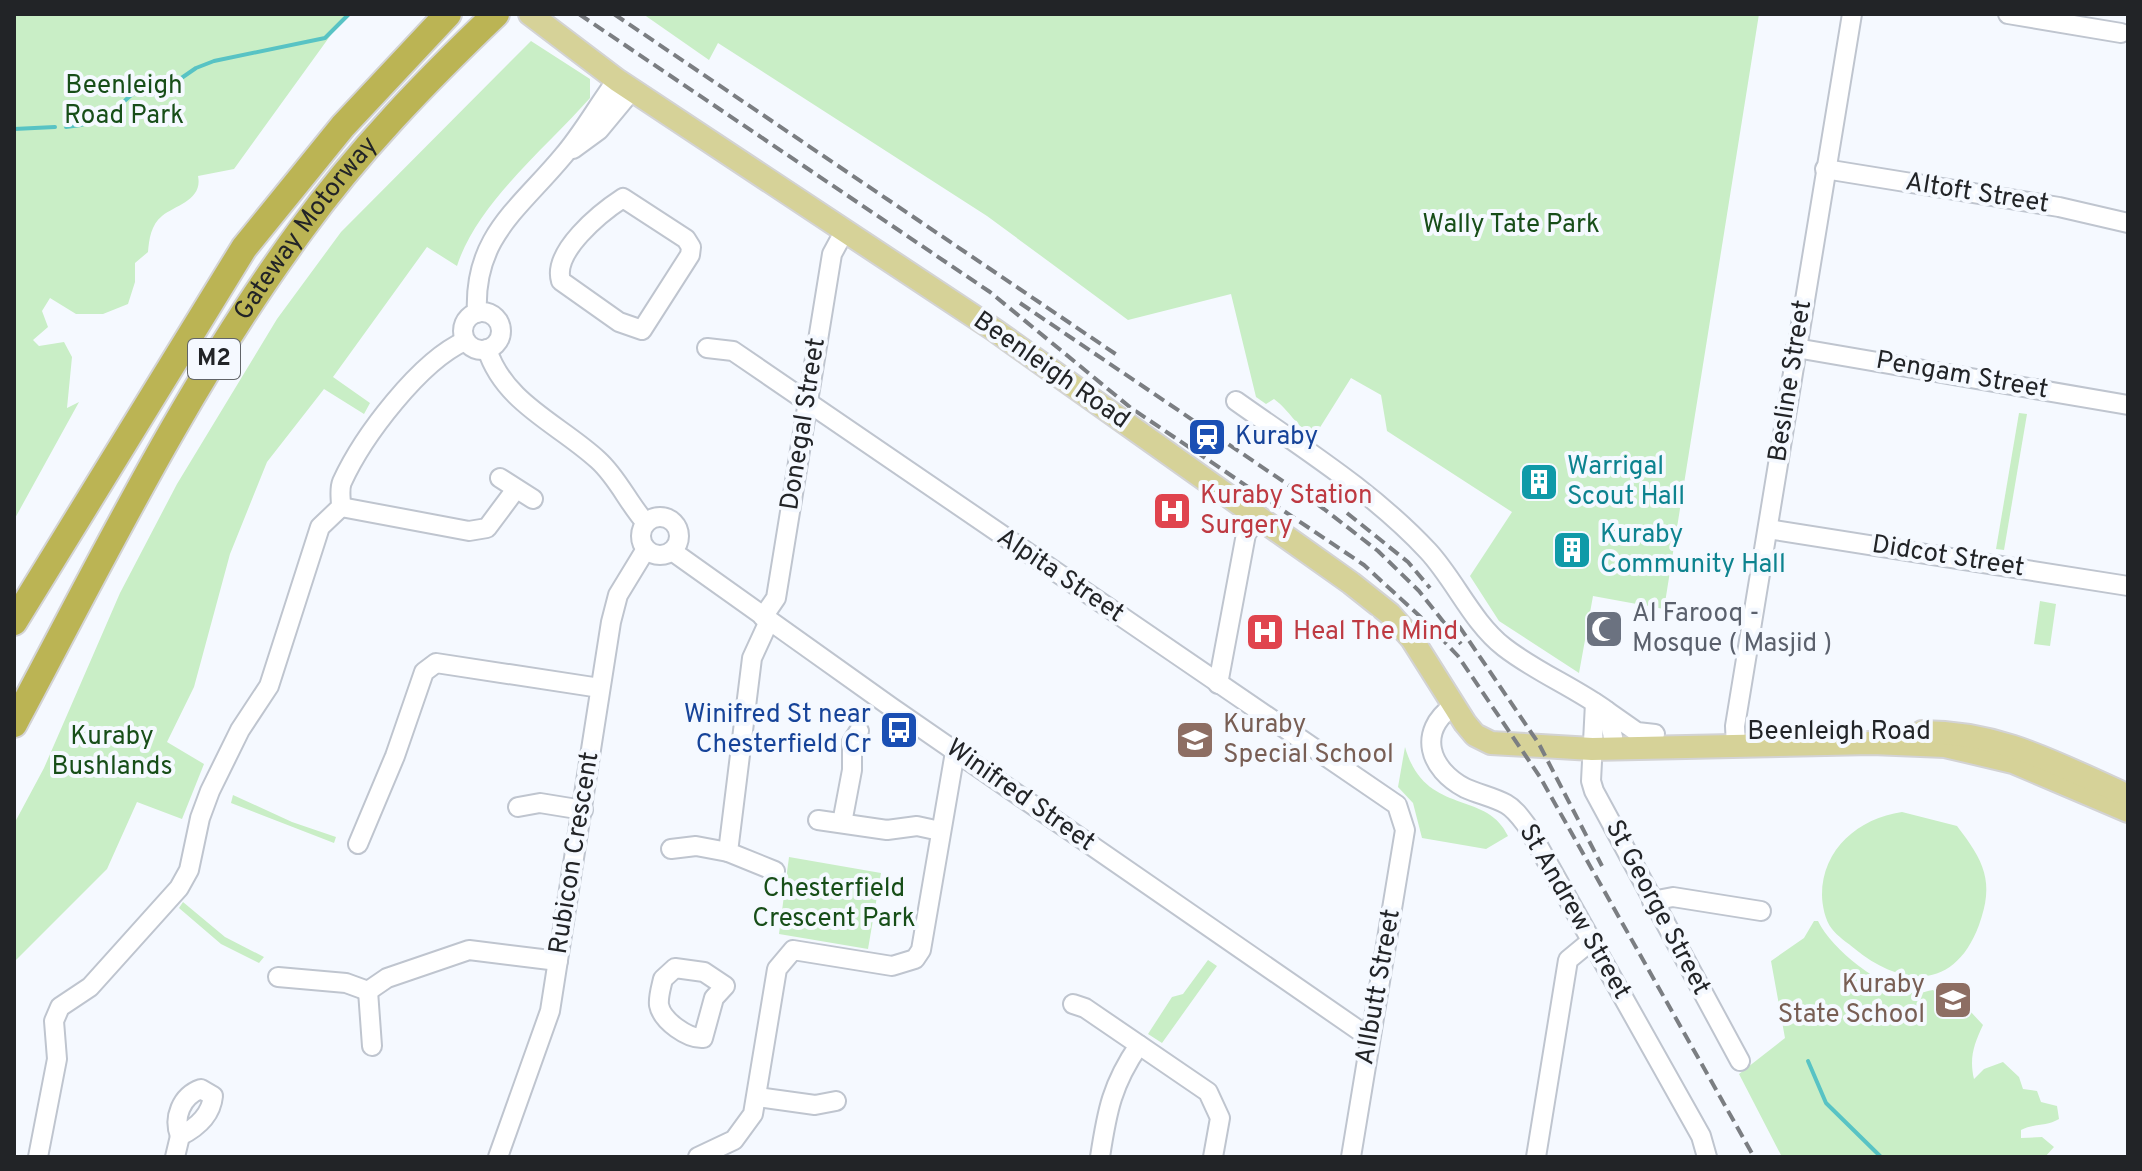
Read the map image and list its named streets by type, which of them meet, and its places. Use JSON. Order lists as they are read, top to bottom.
{
  "streets": {
    "highway": ["Gateway Motorway", "M2"],
    "main road": ["Beenleigh Road"],
    "street": [
      "Altoft Street",
      "Pengam Street",
      "Besline Street",
      "Donegal Street",
      "Didcot Street",
      "Alpita Street",
      "Winifred Street",
      "Rubicon Crescent",
      "St George Street",
      "St Andrew Street",
      "Allbutt Street"
    ]
  },
  "crossings": [
    ["Altoft Street", "Besline Street"],
    ["Beenleigh Road", "Besline Street"],
    ["Beenleigh Road", "Donegal Street"],
    ["Beenleigh Road", "St George Street"],
    ["Beenleigh Road", "St Andrew Street"],
    ["Pengam Street", "Besline Street"],
    ["Besline Street", "Didcot Street"],
    ["Donegal Street", "Alpita Street"],
    ["Donegal Street", "Winifred Street"],
    ["Alpita Street", "Allbutt Street"],
    ["Winifred Street", "Rubicon Crescent"],
    ["Winifred Street", "Allbutt Street"]
  ],
  "parks": [
    "Beenleigh Road Park",
    "Wally Tate Park",
    "Kuraby Bushlands",
    "Chesterfield Crescent Park"
  ],
  "places": {
    "station": ["Kuraby"],
    "building": ["Warrigal Scout Hall", "Kuraby Community Hall"],
    "hospital": ["Kuraby Station Surgery", "Heal The Mind"],
    "mosque": ["Al Farooq - Mosque ( Masjid )"],
    "bus stop": ["Winifred St near Chesterfield Cr"],
    "school or university": ["Kuraby Special School", "Kuraby State School"]
  }
}
